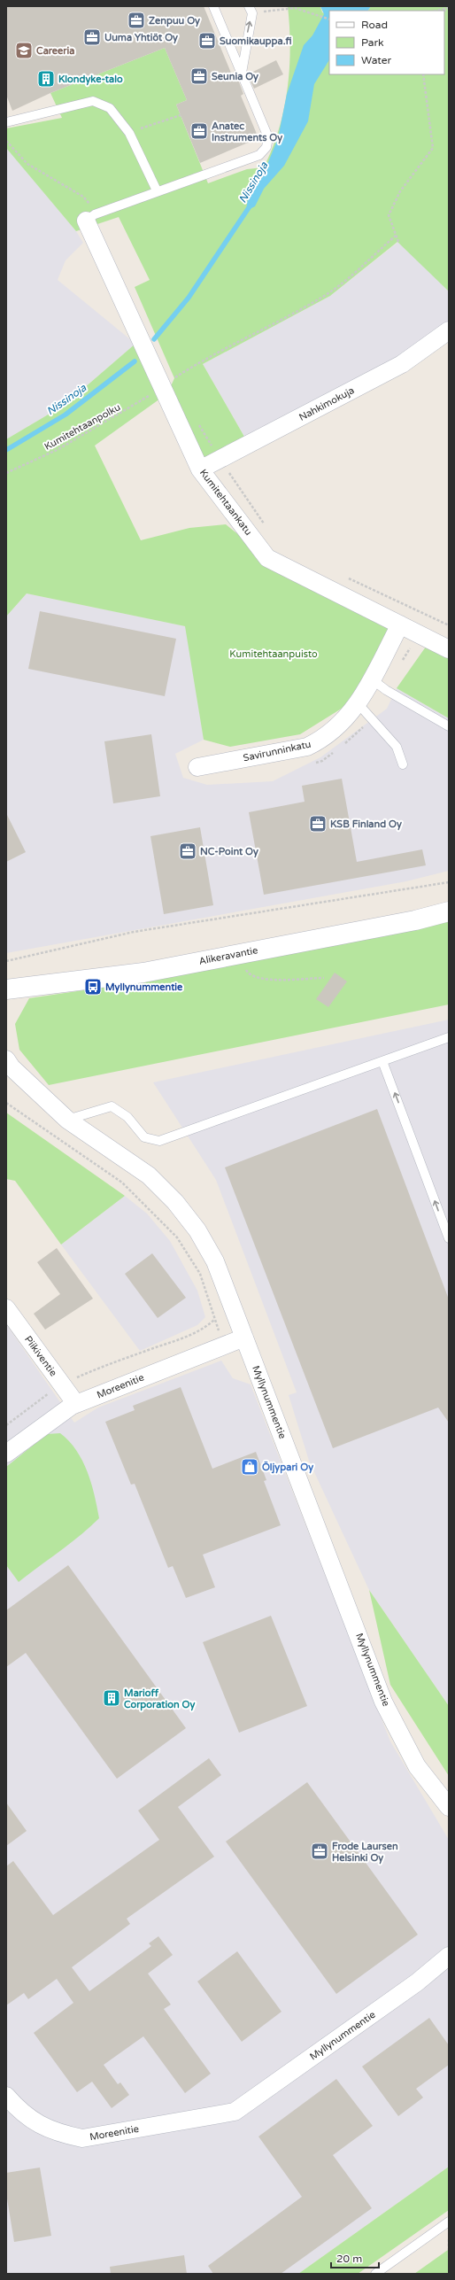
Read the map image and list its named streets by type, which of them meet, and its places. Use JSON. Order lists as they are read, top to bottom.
{
  "streets": {
    "street": [
      "Nahkimokuja",
      "Kumitehtaankatu",
      "Savirunninkatu",
      "Alikeravantie",
      "Piikiventie",
      "Moreenitie",
      "Myllynummentie"
    ],
    "path": ["Kumitehtaanpolku"]
  },
  "crossings": [
    ["Nahkimokuja", "Kumitehtaankatu"],
    ["Kumitehtaanpolku", "Kumitehtaankatu"],
    ["Kumitehtaankatu", "Savirunninkatu"],
    ["Piikiventie", "Moreenitie"],
    ["Moreenitie", "Myllynummentie"]
  ],
  "water": ["Nissinoja"],
  "parks": ["Kumitehtaanpuisto"],
  "places": {
    "office": [
      "Zenpuu Oy",
      "Uuma Yhtiöt Oy",
      "Suomikauppa.fi",
      "Seunia Oy",
      "Anatec Instruments Oy",
      "KSB Finland Oy",
      "NC-Point Oy",
      "Frode Laursen Helsinki Oy"
    ],
    "school or university": ["Careeria"],
    "building": ["Klondyke-talo", "Marioff Corporation Oy"],
    "bus stop": ["Myllynummentie"],
    "shop": ["Öljypari Oy"]
  },
  "legend": ["Road", "Park", "Water"],
  "scale_bar": "20 m"
}
